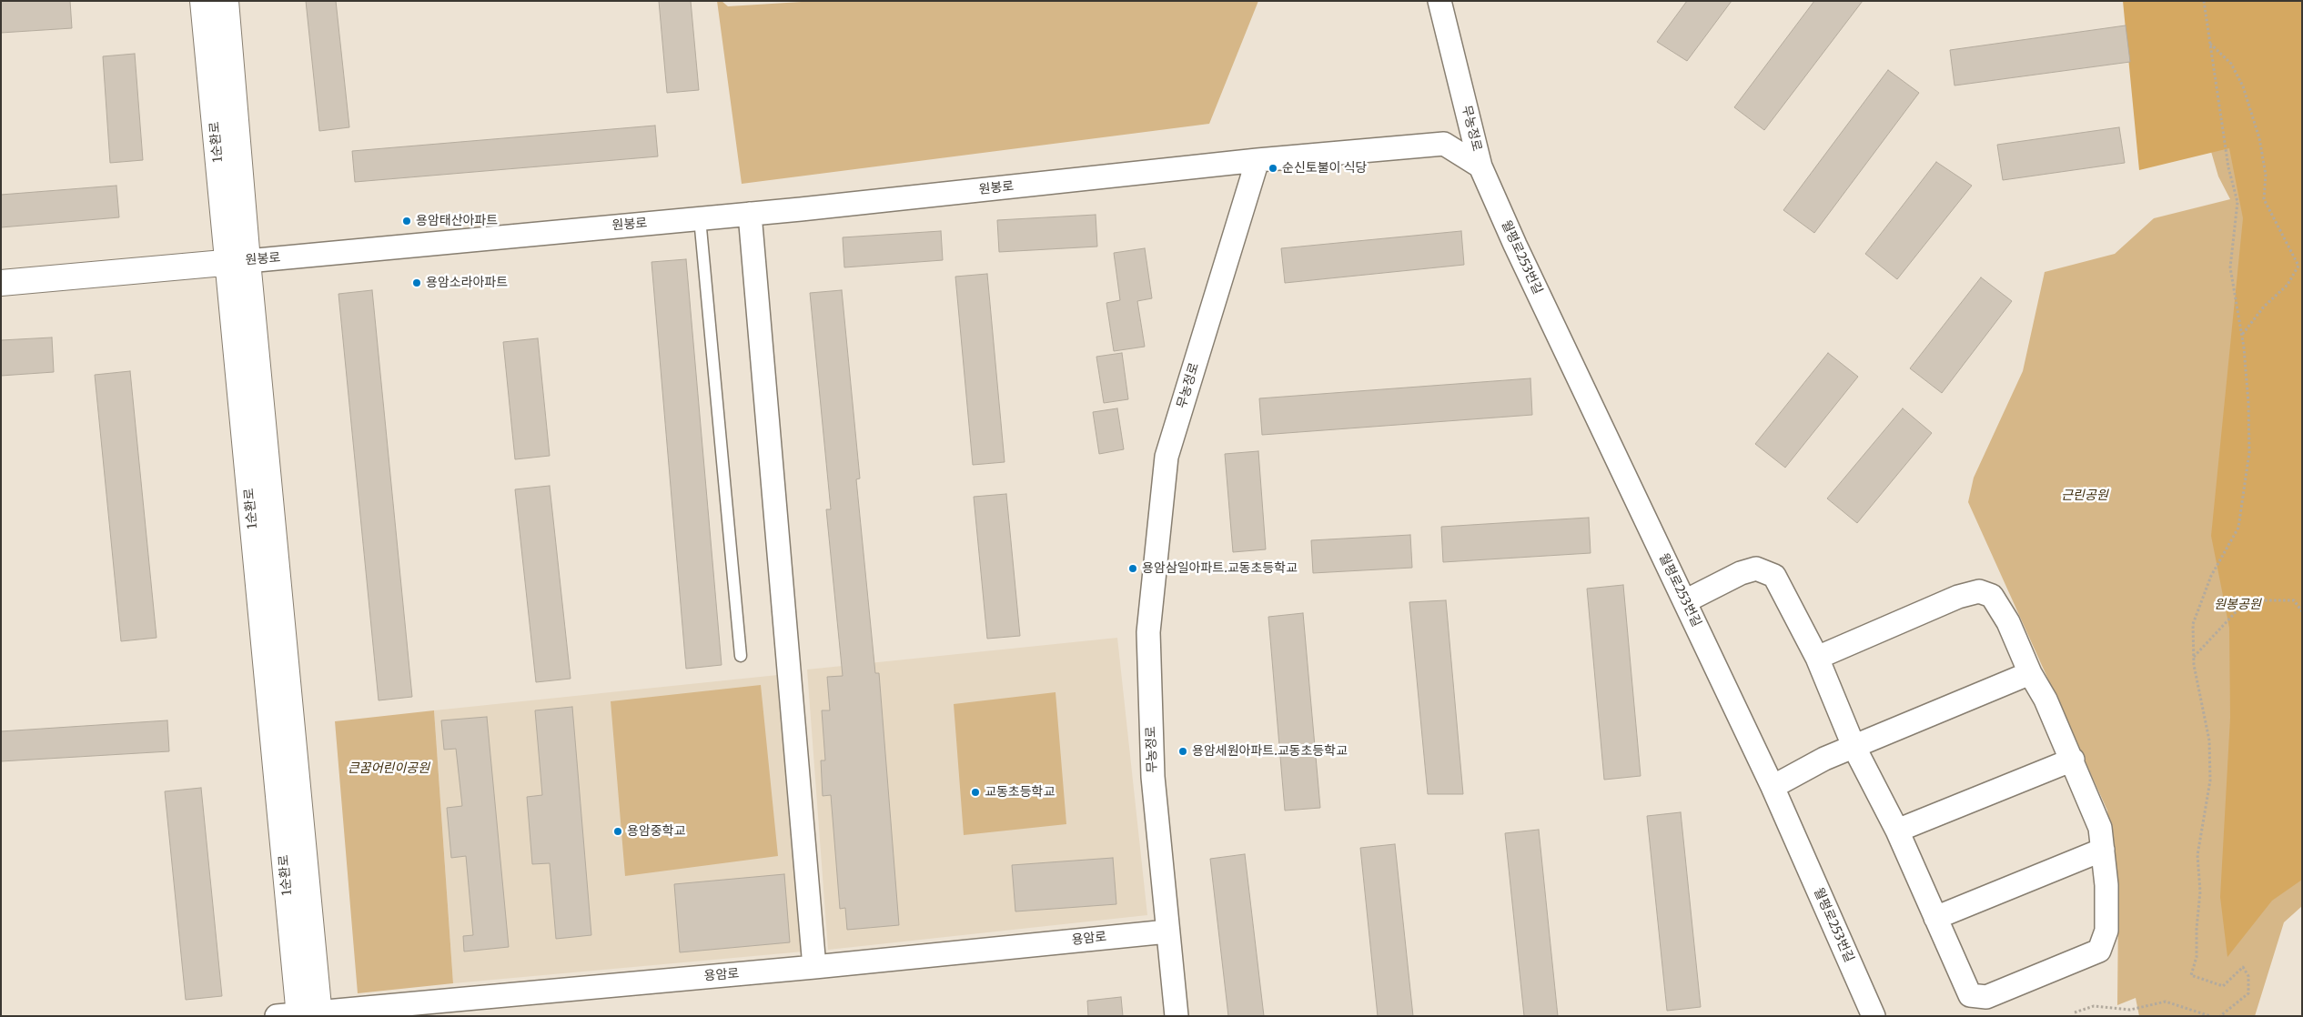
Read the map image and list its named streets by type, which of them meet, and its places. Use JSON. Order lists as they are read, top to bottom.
{
  "streets": {
    "street": [
      "무농정로",
      "1순환로",
      "원봉로",
      "월평로253번길",
      "용암로"
    ]
  },
  "crossings": [
    ["무농정로", "원봉로"],
    ["무농정로", "월평로253번길"],
    ["무농정로", "용암로"],
    ["1순환로", "원봉로"],
    ["1순환로", "용암로"]
  ],
  "parks": ["근린공원", "원봉공원", "큰꿈어린이공원"],
  "places": [
    "순신토불이 식당",
    "용암태산아파트",
    "용암소라아파트",
    "용암삼일아파트.교동초등학교",
    "용암세원아파트.교동초등학교",
    "교동초등학교",
    "용암중학교"
  ]
}
